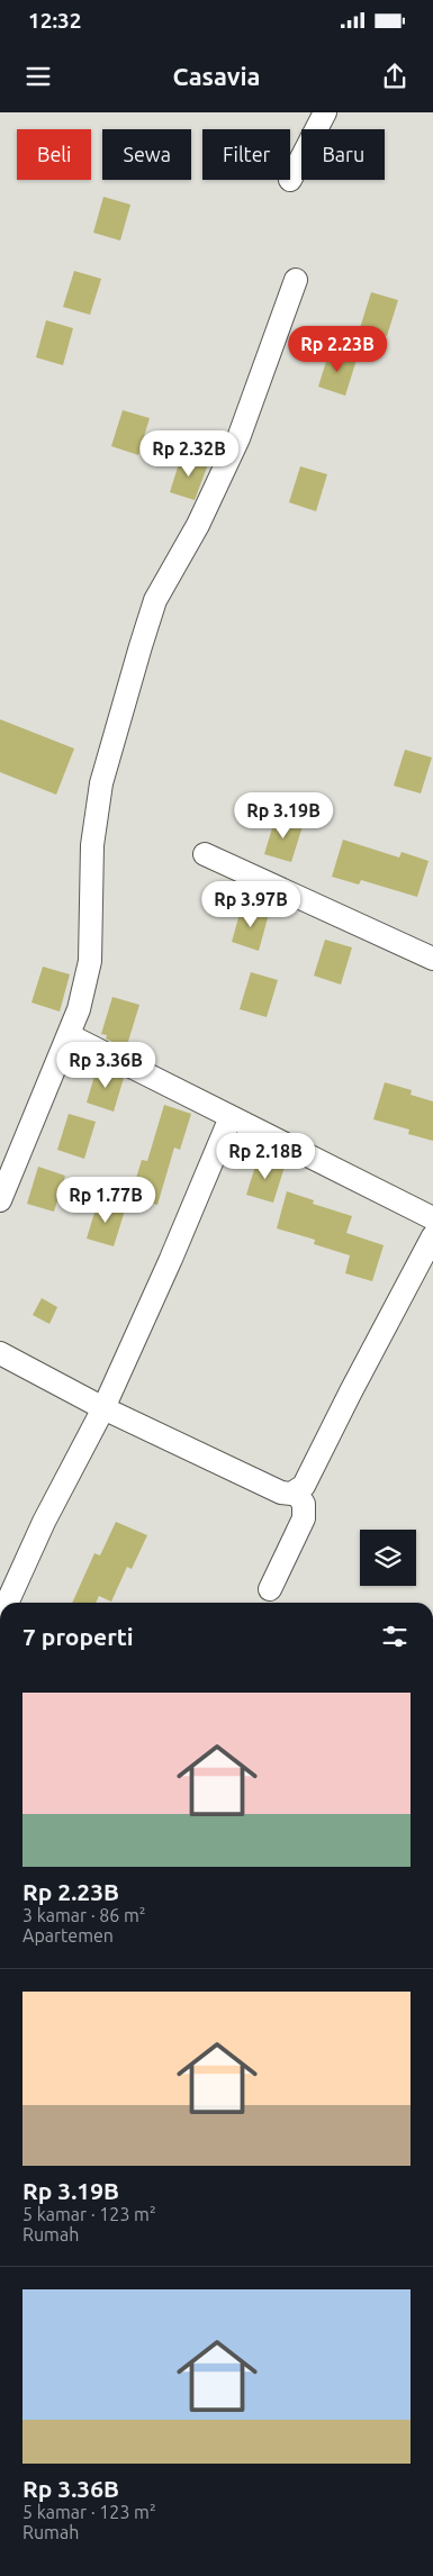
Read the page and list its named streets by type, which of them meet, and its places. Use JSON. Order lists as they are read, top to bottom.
{
  "page": {
    "status": "12:32",
    "header": "Casavia",
    "chip": [
      "Beli",
      "Sewa",
      "Filter",
      "Baru"
    ],
    "price": [
      "Rp 2.23B",
      "Rp 2.32B",
      "Rp 3.19B",
      "Rp 3.97B",
      "Rp 3.36B",
      "Rp 2.18B",
      "Rp 1.77B"
    ],
    "heading": "7 properti",
    "list": [
      {
        "name": "Rp 2.23B",
        "note": "3 kamar · 86 m² · Apartemen"
      },
      {
        "name": "Rp 3.19B",
        "note": "5 kamar · 123 m² · Rumah"
      },
      {
        "name": "Rp 3.36B",
        "note": "5 kamar · 123 m² · Rumah"
      }
    ]
  }
}
